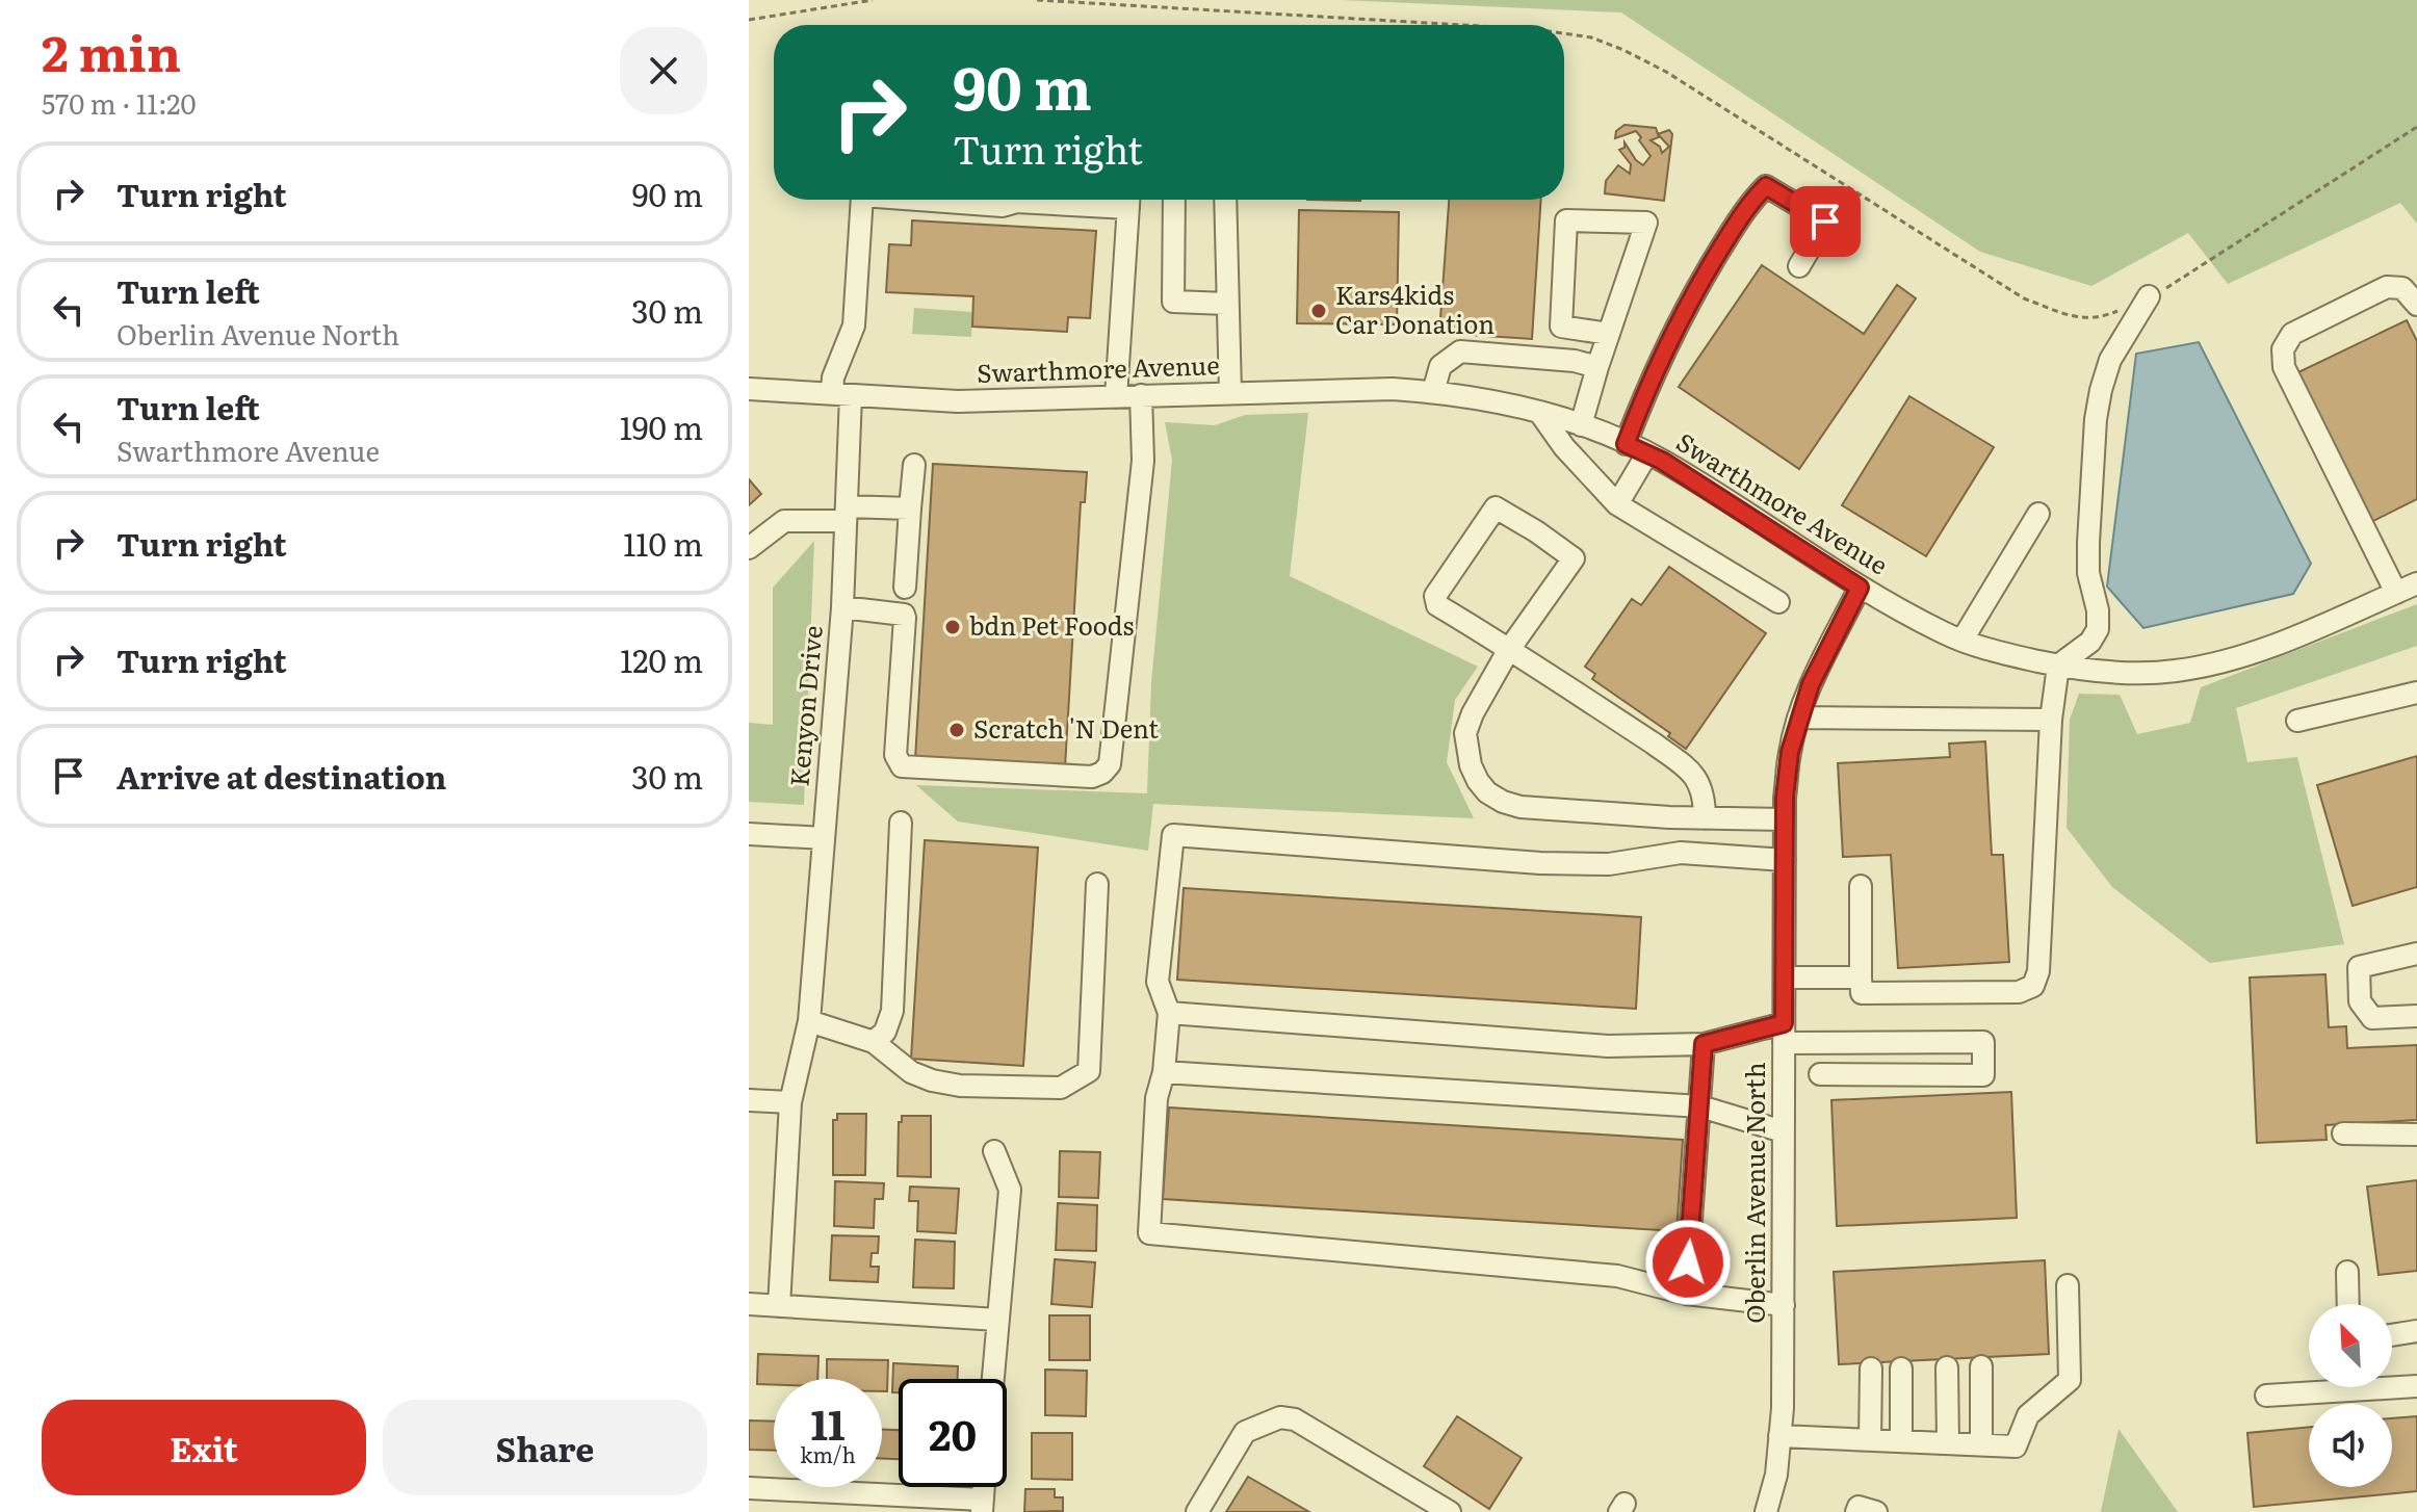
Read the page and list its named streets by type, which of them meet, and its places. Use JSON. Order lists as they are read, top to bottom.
{
  "streets": {
    "street": ["Swarthmore Avenue", "Kenyon Drive", "Oberlin Avenue North"]
  },
  "crossings": [
    ["Swarthmore Avenue", "Kenyon Drive"],
    ["Swarthmore Avenue", "Oberlin Avenue North"]
  ],
  "places": ["Kars4kids Car Donation", "bdn Pet Foods", "Scratch 'N Dent"],
  "north": "top left",
  "page": {
    "heading": ["2 min", "570 m · 11:20"],
    "turn": ["90 m", "Turn right"],
    "list": [
      {
        "name": "Turn right",
        "value": "90 m"
      },
      {
        "name": "Turn left",
        "note": "Oberlin Avenue North",
        "value": "30 m"
      },
      {
        "name": "Turn left",
        "note": "Swarthmore Avenue",
        "value": "190 m"
      },
      {
        "name": "Turn right",
        "value": "110 m"
      },
      {
        "name": "Turn right",
        "value": "120 m"
      },
      {
        "name": "Arrive at destination",
        "value": "30 m"
      }
    ],
    "speed": "11 km/h",
    "limit": "20",
    "buttons": ["Exit", "Share"]
  }
}
